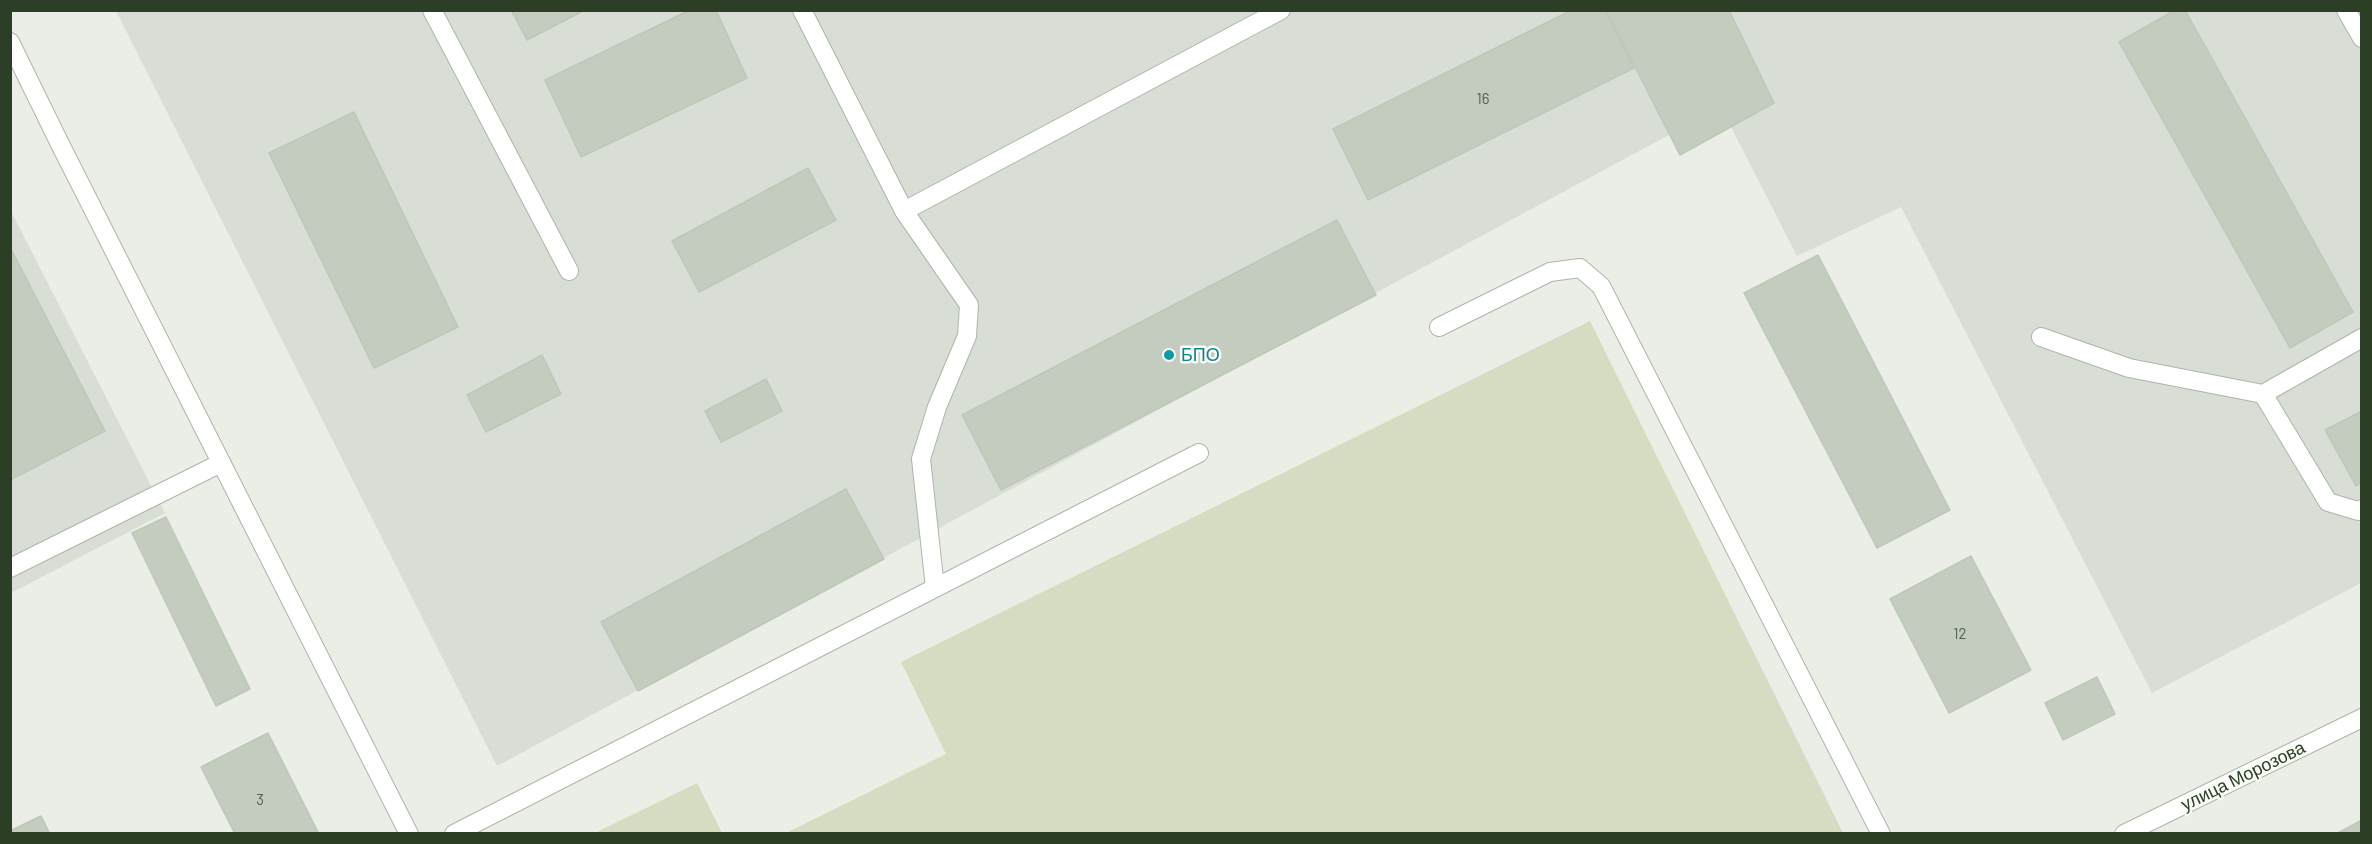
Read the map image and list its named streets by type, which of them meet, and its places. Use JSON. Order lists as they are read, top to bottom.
{
  "streets": {
    "street": ["улица Морозова"]
  },
  "places": ["БПО"],
  "house_numbers": ["16", "12", "3"]
}
